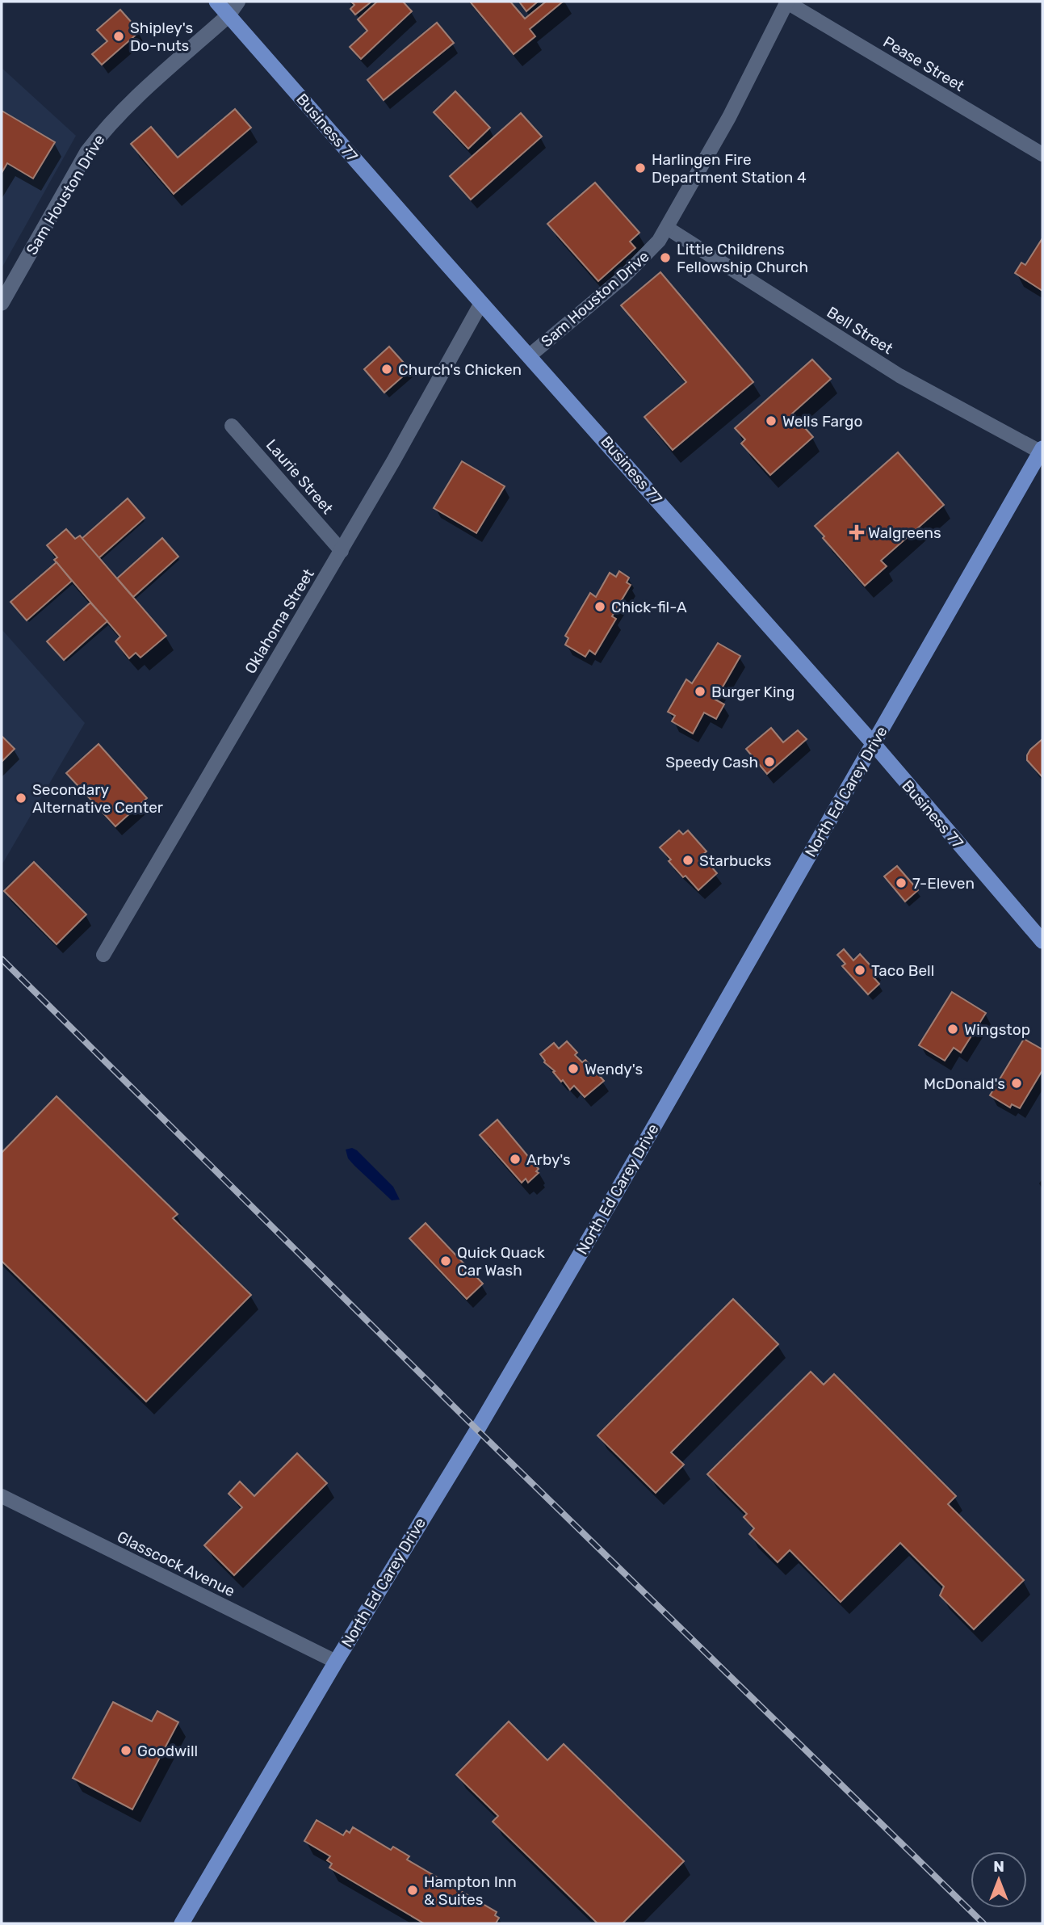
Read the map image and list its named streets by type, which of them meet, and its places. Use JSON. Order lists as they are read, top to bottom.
{
  "streets": {
    "main road": ["Business 77", "North Ed Carey Drive"],
    "street": [
      "Pease Street",
      "Sam Houston Drive",
      "Bell Street",
      "Laurie Street",
      "Oklahoma Street",
      "Glasscock Avenue"
    ]
  },
  "crossings": [
    ["Pease Street", "Sam Houston Drive"],
    ["Business 77", "Sam Houston Drive"],
    ["Business 77", "Oklahoma Street"],
    ["Business 77", "North Ed Carey Drive"],
    ["Sam Houston Drive", "Bell Street"],
    ["Bell Street", "North Ed Carey Drive"],
    ["Laurie Street", "Oklahoma Street"],
    ["North Ed Carey Drive", "Glasscock Avenue"]
  ],
  "places": {
    "other": [
      "Shipley's Do-nuts",
      "Harlingen Fire Department Station 4",
      "Little Childrens Fellowship Church",
      "Church's Chicken",
      "Wells Fargo",
      "Chick-fil-A",
      "Burger King",
      "Speedy Cash",
      "Secondary Alternative Center",
      "Starbucks",
      "7-Eleven",
      "Taco Bell",
      "Wingstop",
      "Wendy's",
      "McDonald's",
      "Arby's",
      "Quick Quack Car Wash",
      "Goodwill",
      "Hampton Inn & Suites"
    ],
    "health": ["Walgreens"]
  },
  "north": "top"
}
